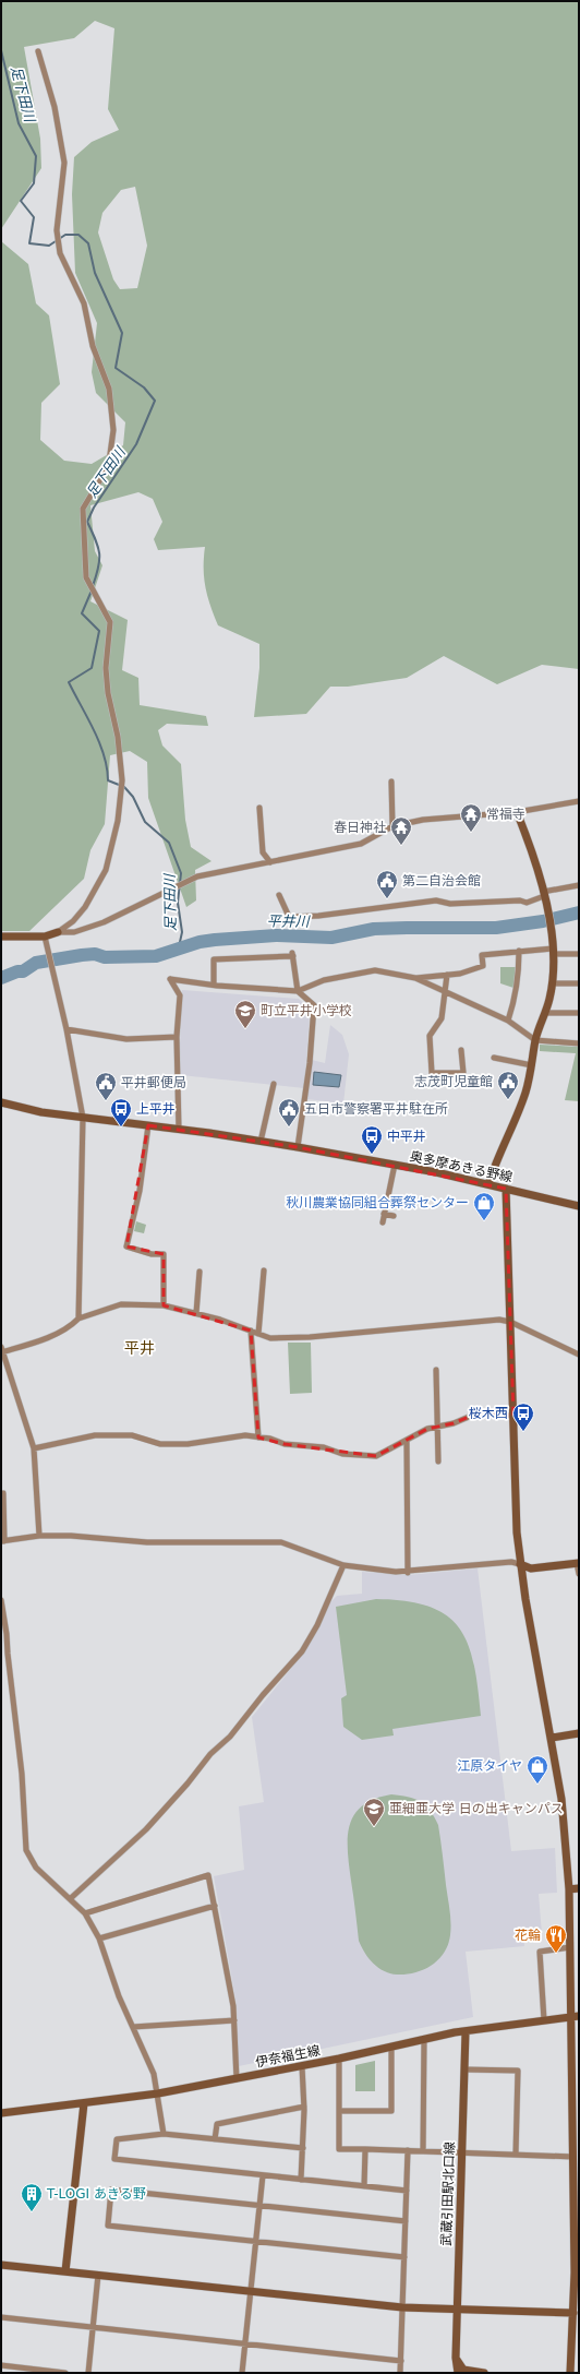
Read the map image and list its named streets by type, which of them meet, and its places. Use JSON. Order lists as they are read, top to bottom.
{
  "streets": {
    "street": ["奥多摩あきる野線", "伊奈福生線", "武蔵引田駅北口線"]
  },
  "crossings": [
    ["伊奈福生線", "武蔵引田駅北口線"]
  ],
  "districts": ["平井"],
  "water": ["足下田川", "平井川"],
  "places": {
    "temple": ["常福寺", "春日神社"],
    "public building": [
      "第二自治会館",
      "志茂町児童館",
      "平井郵便局",
      "五日市警察署平井駐在所"
    ],
    "school or university": ["町立平井小学校", "亜細亜大学 日の出キャンパス"],
    "bus stop": ["上平井", "中平井", "桜木西"],
    "shop": ["秋川農業協同組合葬祭センター", "江原タイヤ"],
    "restaurant": ["花輪"],
    "building": ["T-LOGI あきる野"]
  }
}
